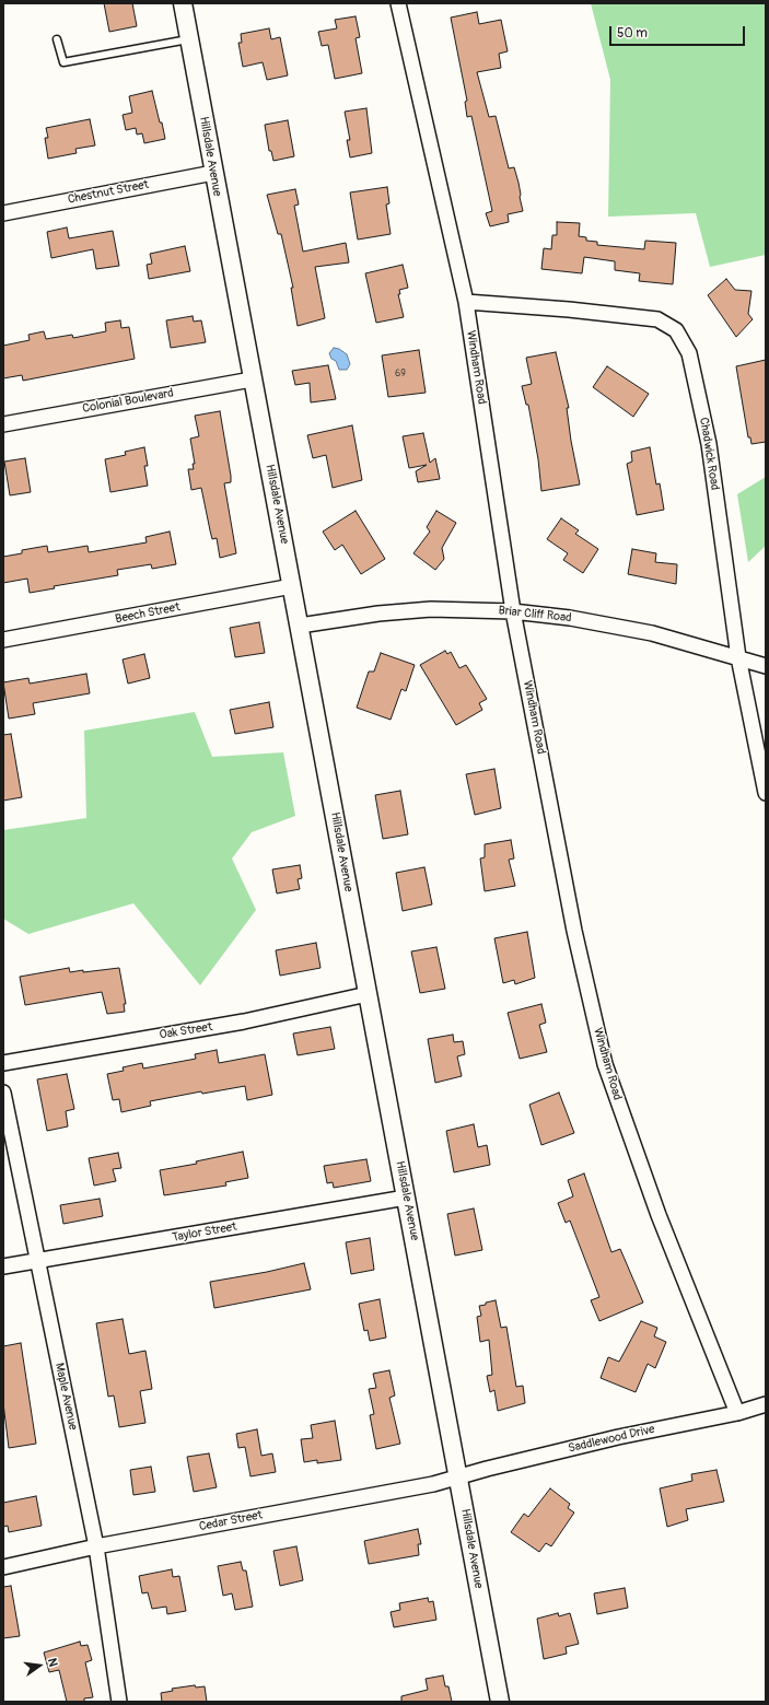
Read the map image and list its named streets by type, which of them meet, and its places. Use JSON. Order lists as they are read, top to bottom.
{
  "streets": {
    "street": [
      "Hillsdale Avenue",
      "Chestnut Street",
      "Windham Road",
      "Colonial Boulevard",
      "Chadwick Road",
      "Beech Street",
      "Briar Cliff Road",
      "Oak Street",
      "Taylor Street",
      "Maple Avenue",
      "Saddlewood Drive",
      "Cedar Street"
    ]
  },
  "crossings": [
    ["Hillsdale Avenue", "Chestnut Street"],
    ["Hillsdale Avenue", "Colonial Boulevard"],
    ["Hillsdale Avenue", "Beech Street"],
    ["Hillsdale Avenue", "Briar Cliff Road"],
    ["Hillsdale Avenue", "Oak Street"],
    ["Hillsdale Avenue", "Taylor Street"],
    ["Hillsdale Avenue", "Saddlewood Drive"],
    ["Hillsdale Avenue", "Cedar Street"],
    ["Windham Road", "Chadwick Road"],
    ["Windham Road", "Briar Cliff Road"],
    ["Windham Road", "Saddlewood Drive"],
    ["Chadwick Road", "Briar Cliff Road"],
    ["Taylor Street", "Maple Avenue"],
    ["Maple Avenue", "Cedar Street"],
    ["Saddlewood Drive", "Cedar Street"]
  ],
  "house_numbers": ["69"],
  "scale_bar": "50 m",
  "north": "right"
}
